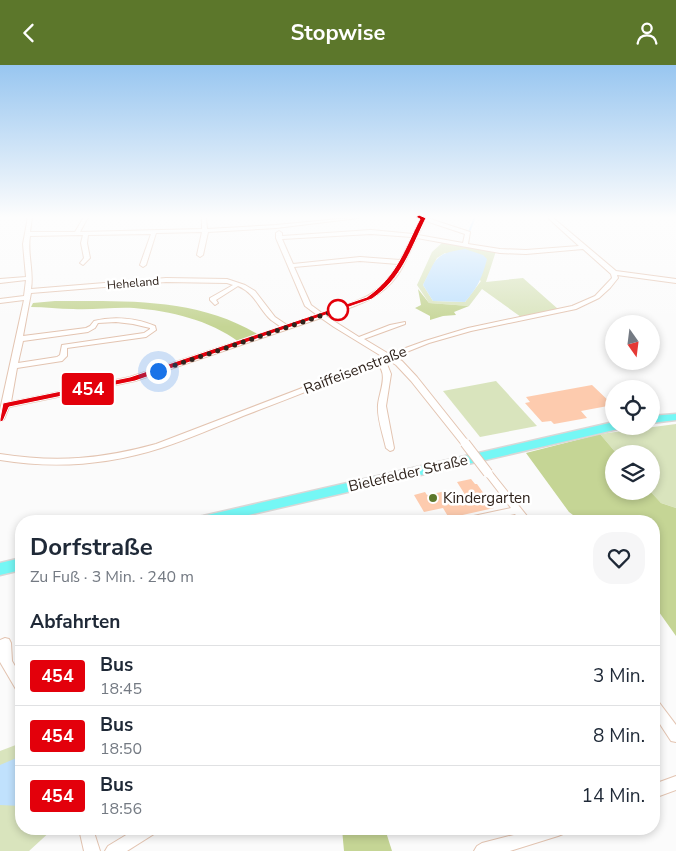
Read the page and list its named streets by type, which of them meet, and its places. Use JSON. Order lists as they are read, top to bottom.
{
  "streets": {
    "main road": ["Bielefelder Straße"],
    "street": ["Heheland", "Raiffeisenstraße"]
  },
  "places": ["Kindergarten"],
  "lines": ["bus line 454"],
  "north": "bottom",
  "page": {
    "header": "Stopwise",
    "on_map": "454",
    "heading": [
      ["Dorfstraße", "Zu Fuß · 3 Min. · 240 m"],
      "Abfahrten"
    ],
    "list": [
      {
        "mark": "454",
        "name": "Bus",
        "note": "18:45",
        "value": "3 Min."
      },
      {
        "mark": "454",
        "name": "Bus",
        "note": "18:50",
        "value": "8 Min."
      },
      {
        "mark": "454",
        "name": "Bus",
        "note": "18:56",
        "value": "14 Min."
      }
    ]
  }
}
